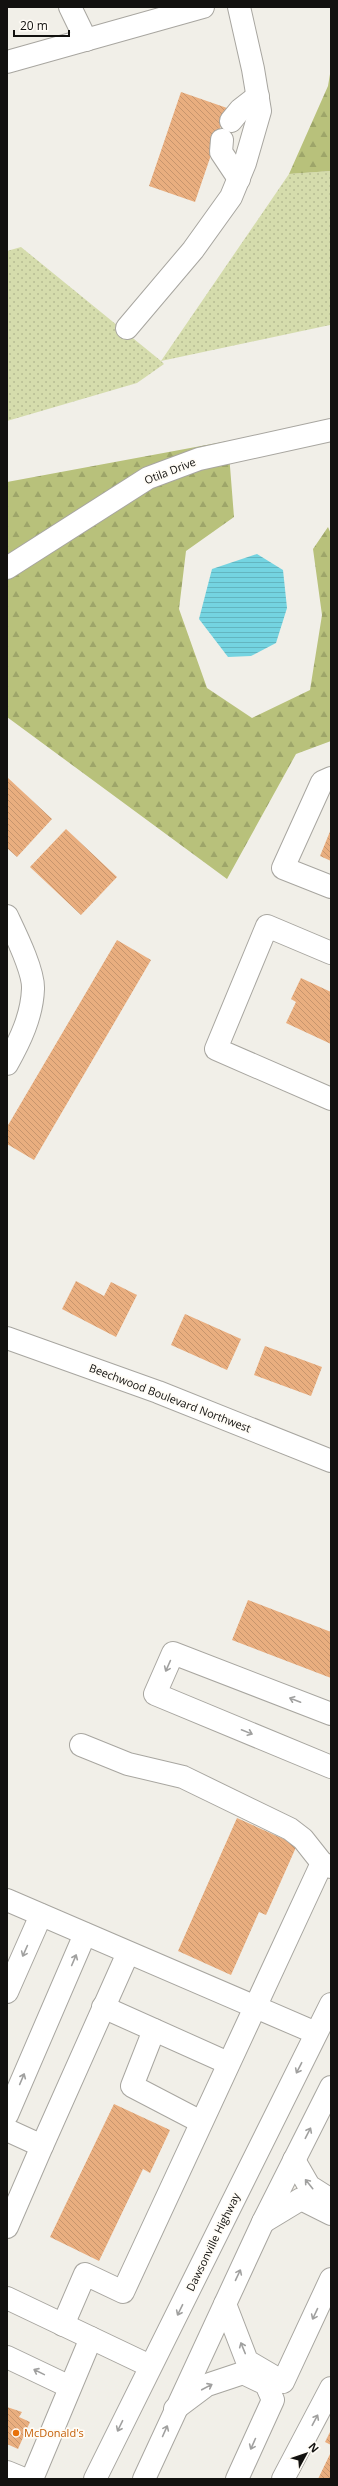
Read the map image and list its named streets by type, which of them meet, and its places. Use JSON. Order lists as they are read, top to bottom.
{
  "streets": {
    "street": ["Otila Drive", "Beechwood Boulevard Northwest", "Dawsonville Highway"]
  },
  "places": ["McDonald's"],
  "scale_bar": "20 m",
  "north": "top right"
}
